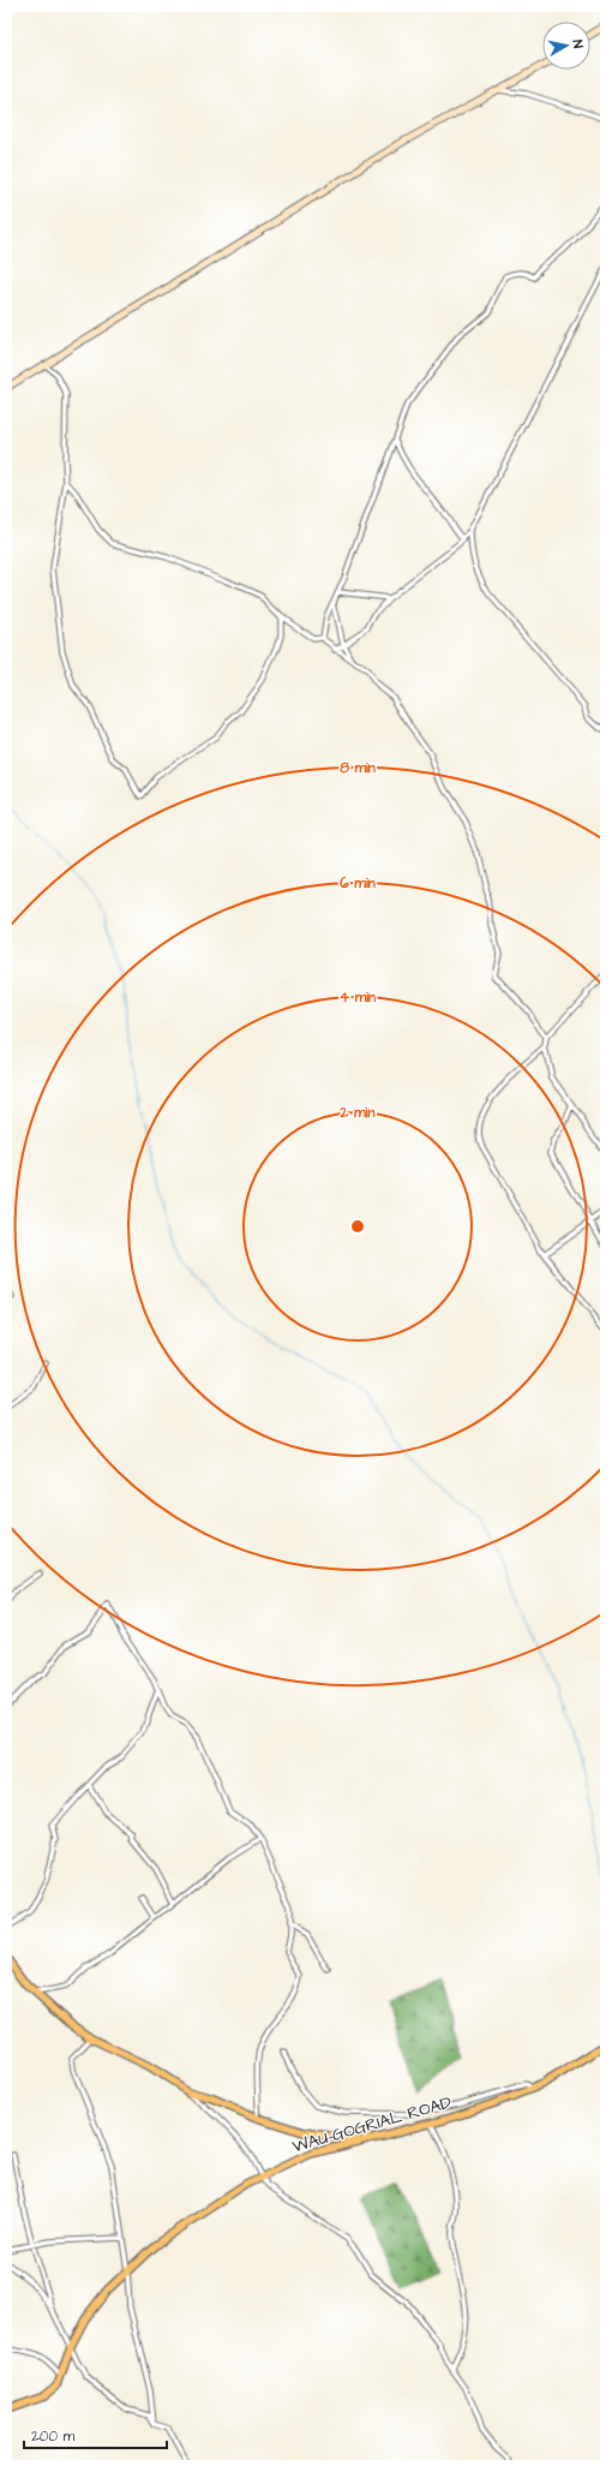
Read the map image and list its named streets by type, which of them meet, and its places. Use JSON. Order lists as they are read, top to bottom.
{
  "streets": {
    "main road": ["WAU-GOGRIAL ROAD"]
  },
  "scale_bar": "200 m",
  "north": "right",
  "rings": [
    "8 min",
    "6 min",
    "4 min",
    "2 min"
  ]
}
